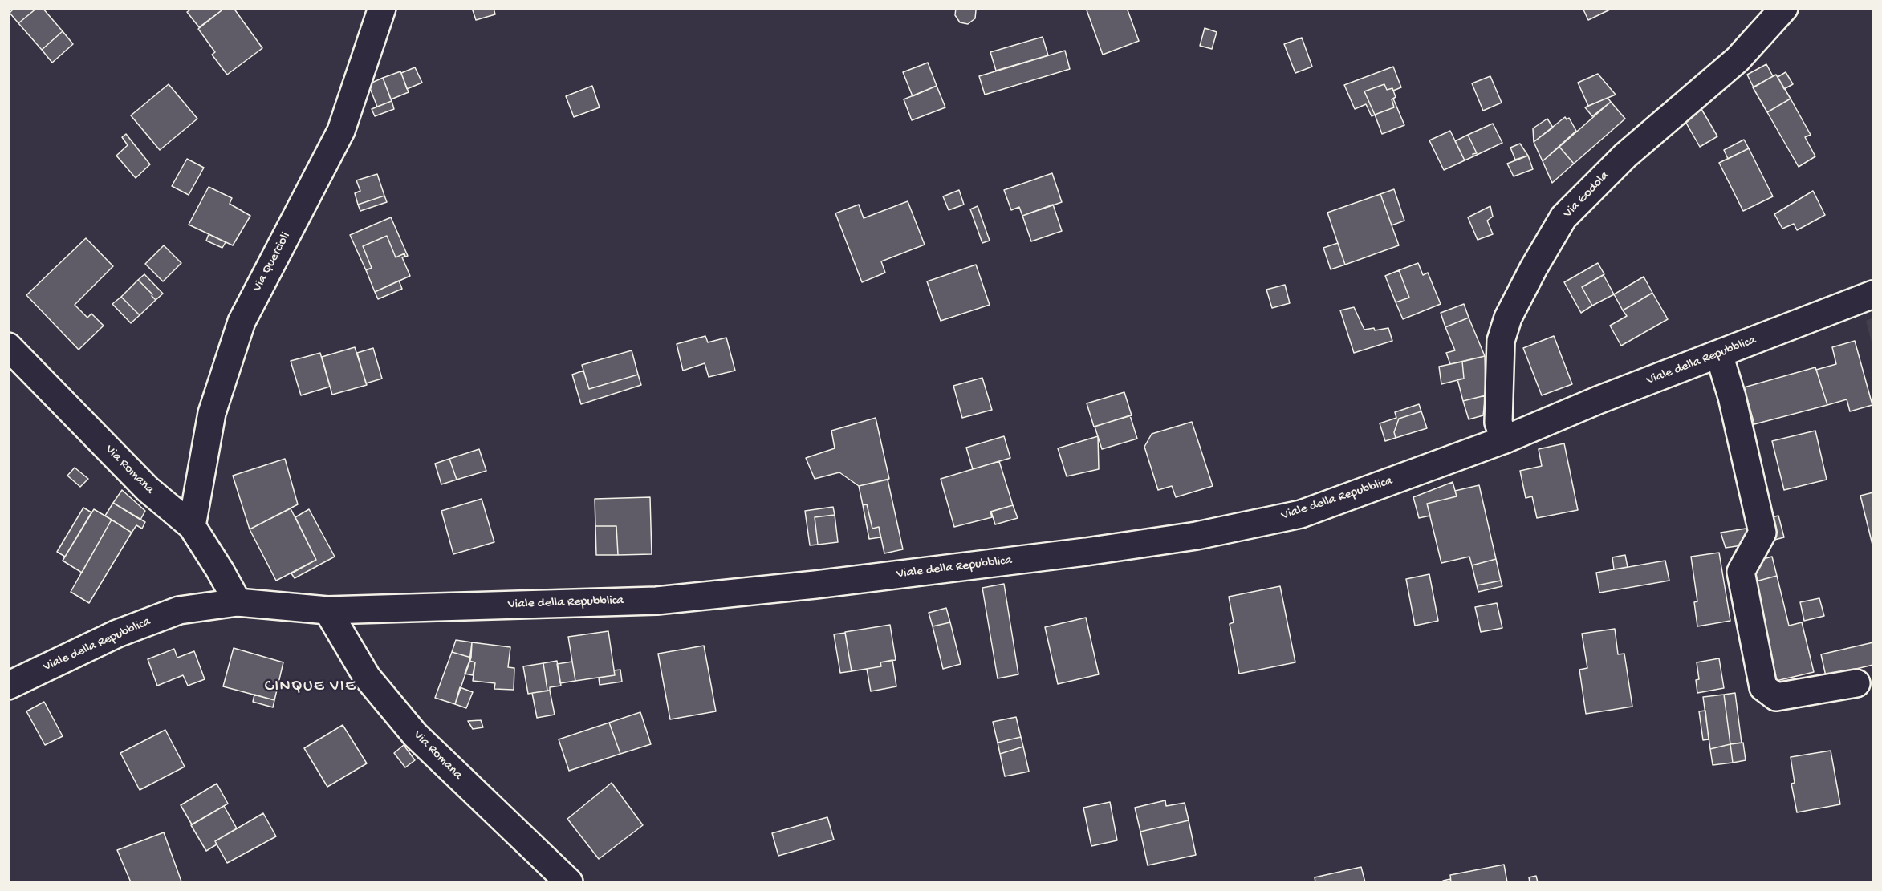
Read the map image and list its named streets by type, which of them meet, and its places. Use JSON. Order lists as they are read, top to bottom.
{
  "streets": {
    "street": [
      "Via Godola",
      "Via Quercioli",
      "Viale della Repubblica",
      "Via Romana"
    ]
  },
  "crossings": [
    ["Via Godola", "Viale della Repubblica"],
    ["Via Quercioli", "Via Romana"],
    ["Viale della Repubblica", "Via Romana"]
  ],
  "districts": ["CINQUE VIE"]
}
